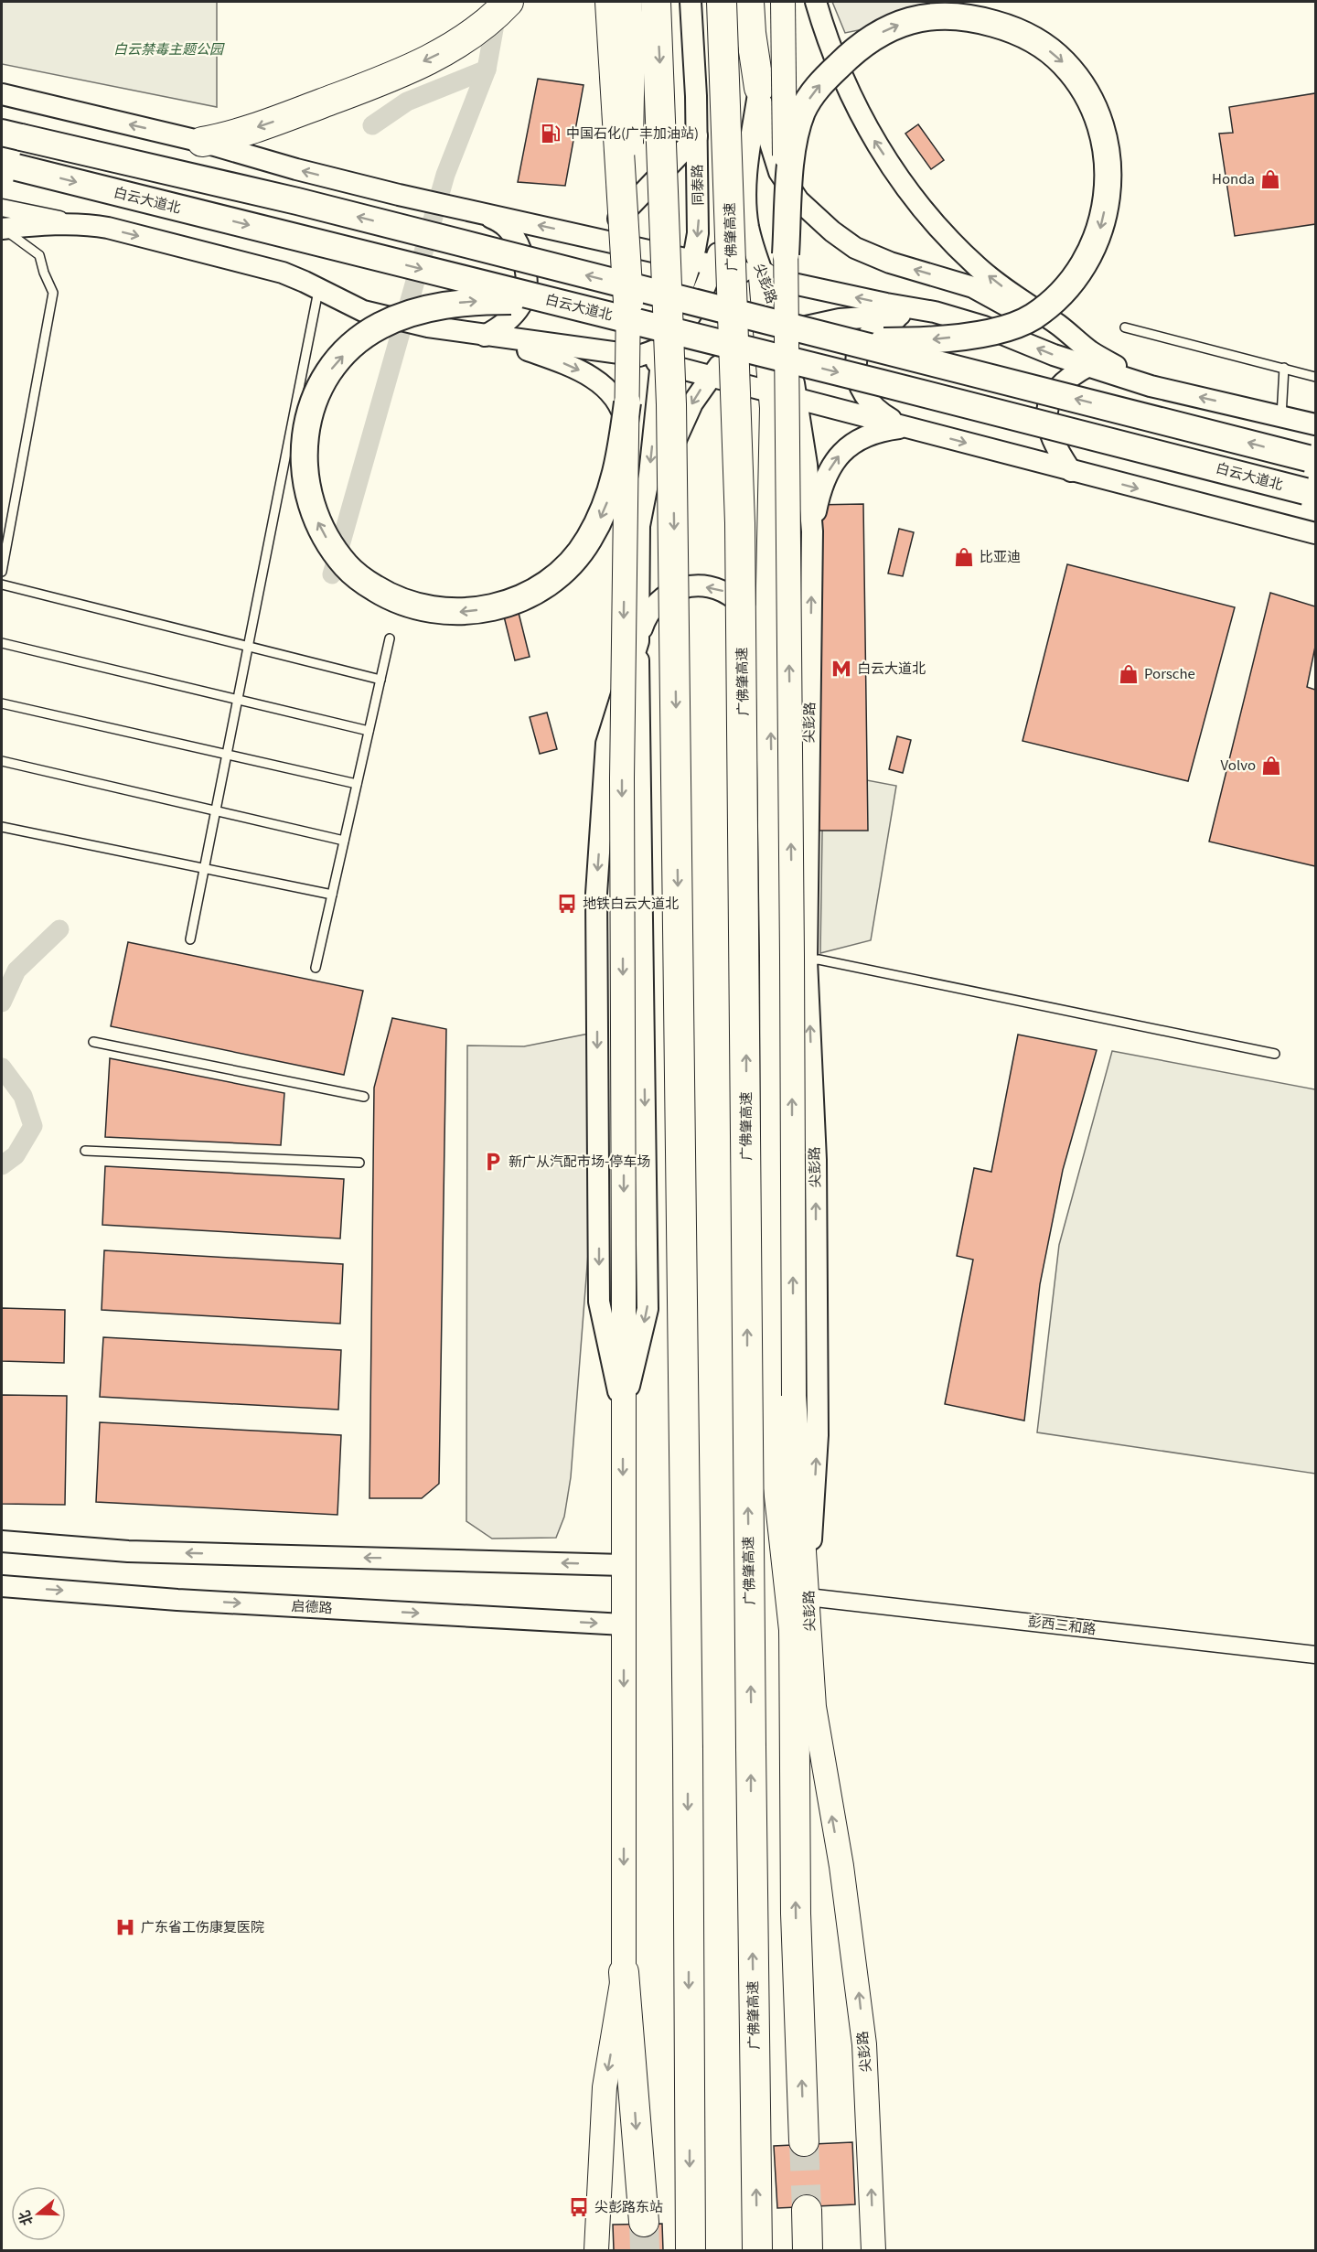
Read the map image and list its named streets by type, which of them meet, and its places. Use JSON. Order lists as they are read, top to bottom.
{
  "streets": {
    "highway": ["白云大道北", "广佛肇高速"],
    "main road": ["尖彭路"],
    "street": ["同泰路", "启德路", "彭西三和路"]
  },
  "crossings": [
    ["尖彭路", "彭西三和路"]
  ],
  "parks": ["白云禁毒主题公园"],
  "places": {
    "fuel station": ["中国石化(广丰加油站)"],
    "shop": [
      "Honda",
      "比亚迪",
      "Porsche",
      "Volvo"
    ],
    "metro station": ["白云大道北"],
    "bus stop": ["地铁白云大道北", "尖彭路东站"],
    "parking": ["新广从汽配市场-停车场"],
    "hospital": ["广东省工伤康复医院"]
  },
  "north": "left"
}
